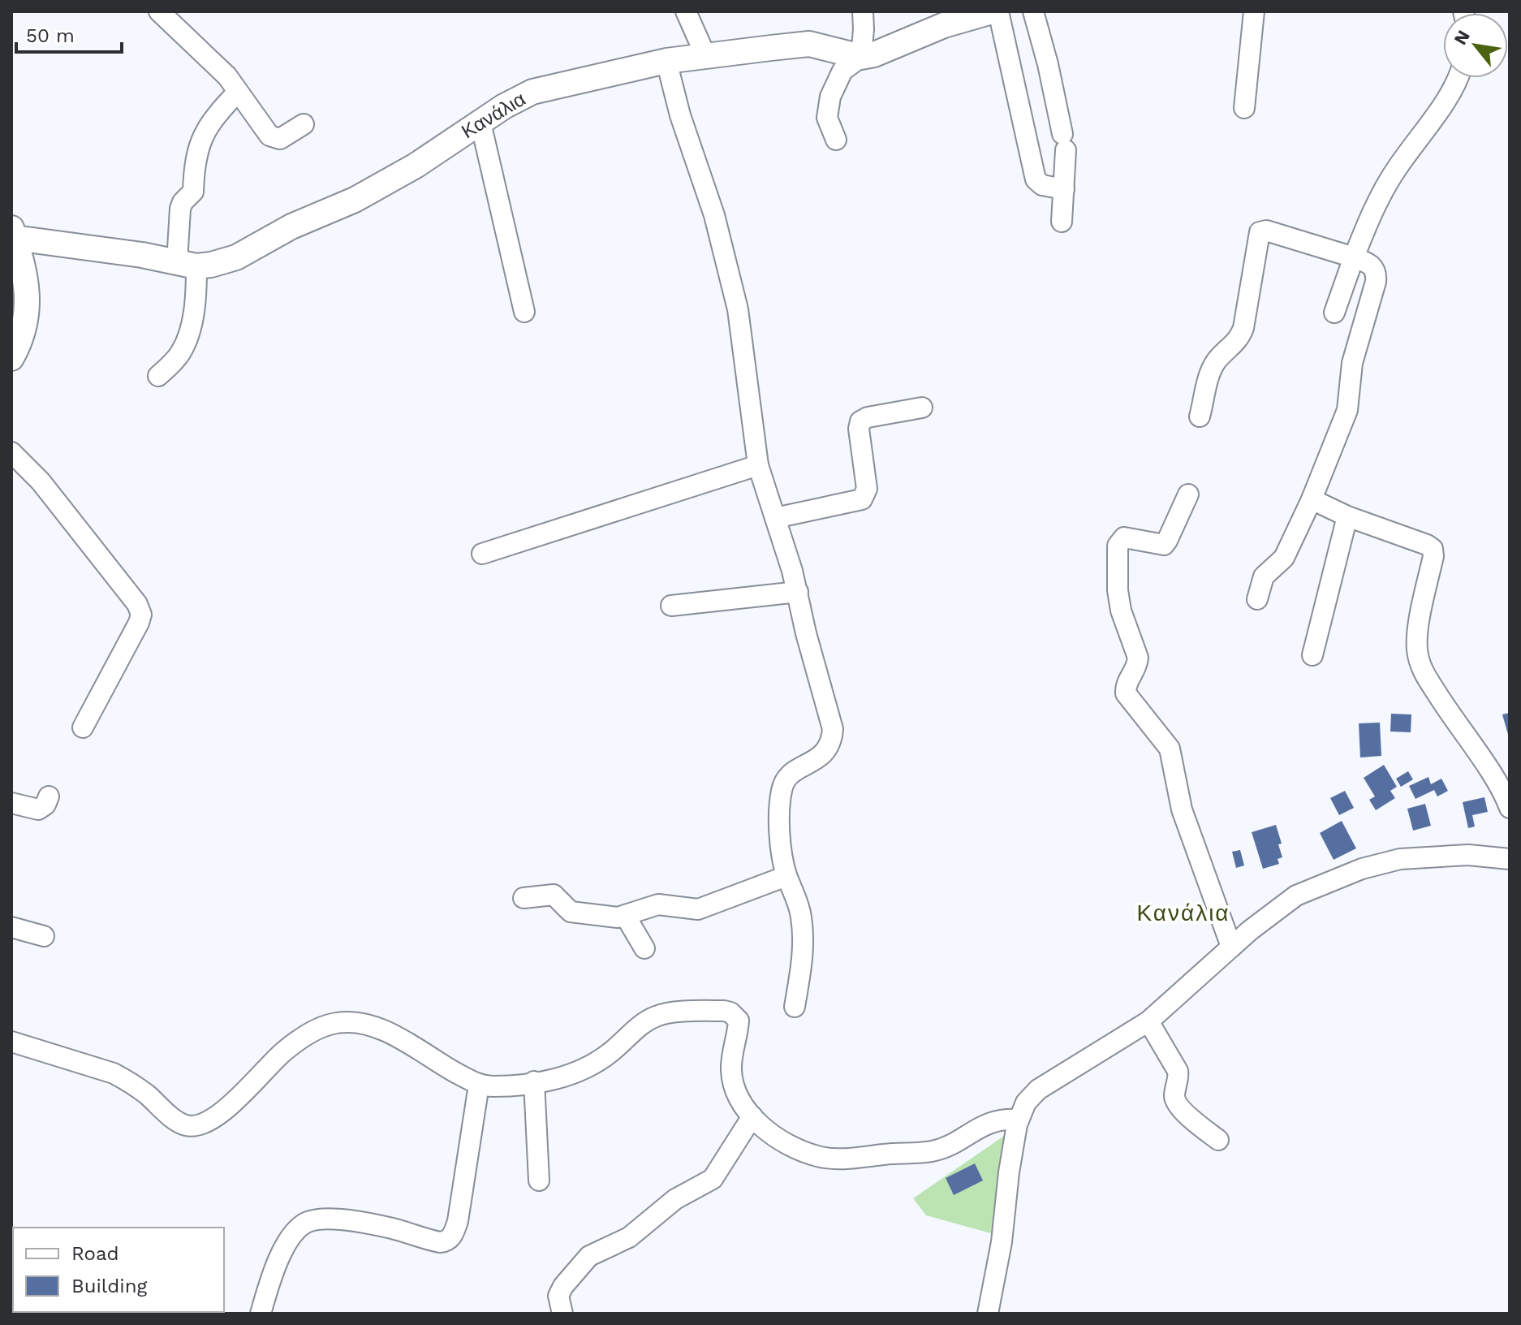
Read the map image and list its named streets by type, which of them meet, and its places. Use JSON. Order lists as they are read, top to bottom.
{
  "streets": {
    "main road": ["Κανάλια"]
  },
  "districts": ["Κανάλια"],
  "legend": ["Road", "Building"],
  "scale_bar": "50 m",
  "north": "top left"
}
